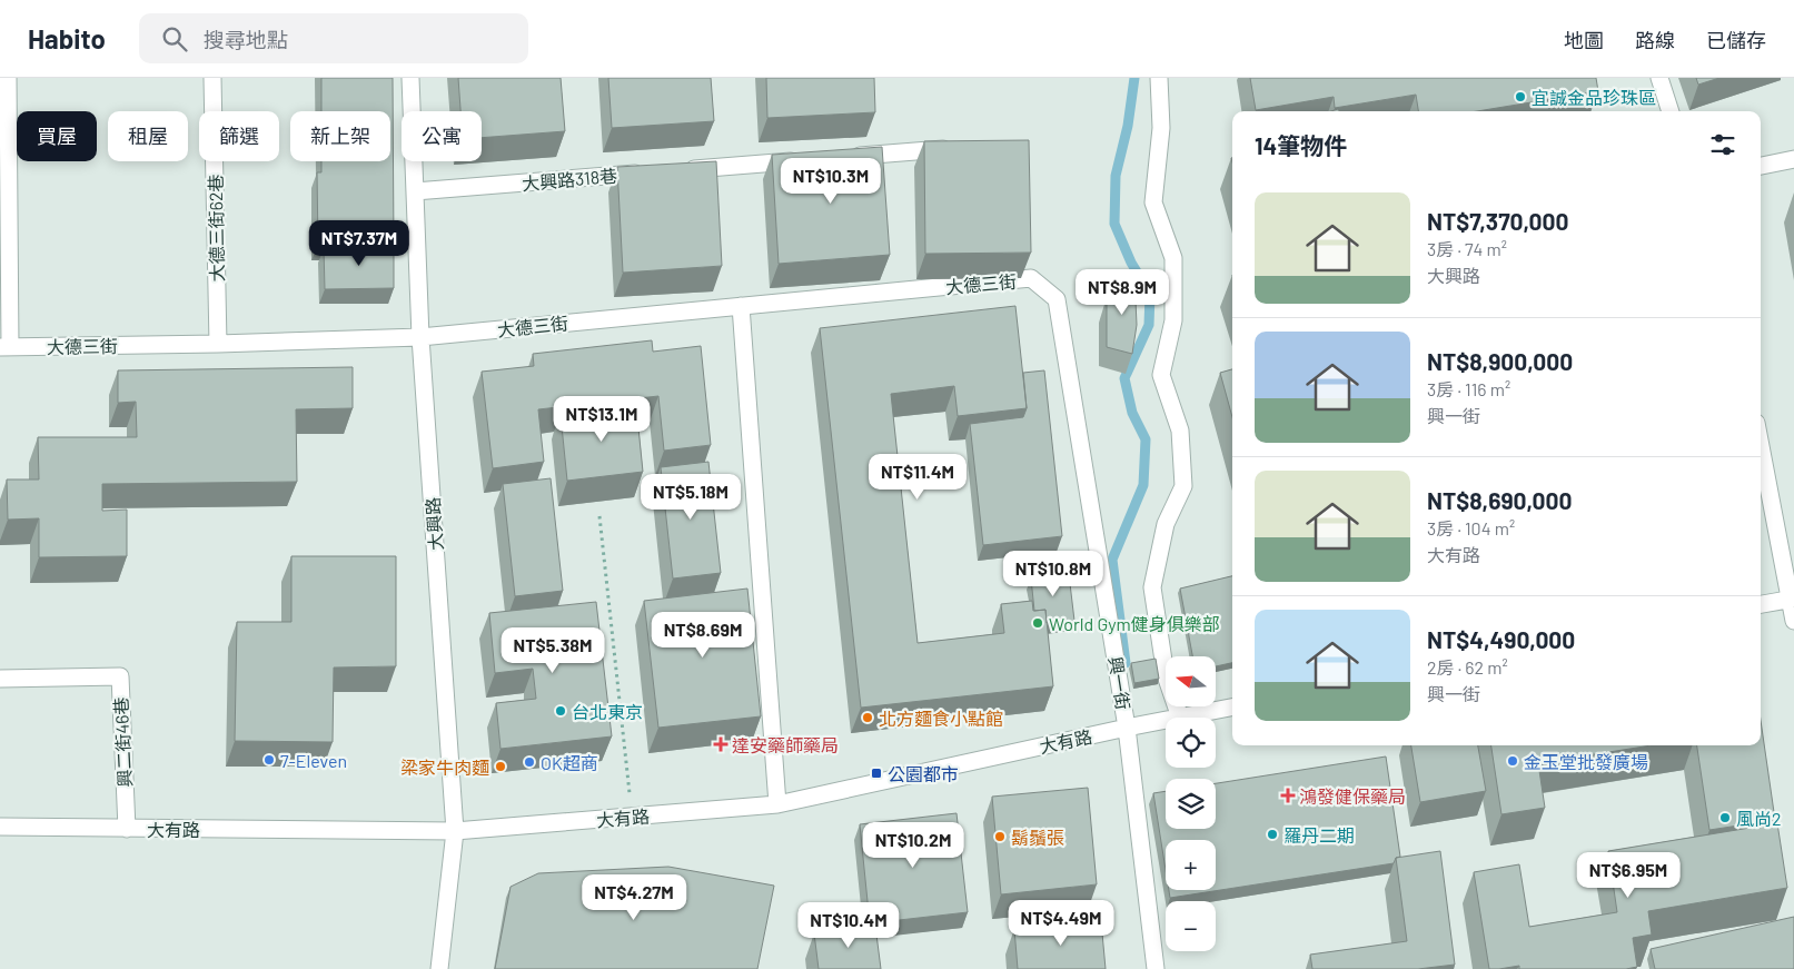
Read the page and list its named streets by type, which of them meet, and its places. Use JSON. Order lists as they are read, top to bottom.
{
  "streets": {
    "street": [
      "大興路318巷",
      "大德三街62巷",
      "大德三街",
      "大興路",
      "興一街",
      "大有路",
      "興二街46巷"
    ]
  },
  "crossings": [
    ["大興路318巷", "大興路"],
    ["大德三街62巷", "大德三街"],
    ["大德三街", "大興路"],
    ["大德三街", "興一街"],
    ["大興路", "大有路"],
    ["興一街", "大有路"],
    ["大有路", "興二街46巷"]
  ],
  "places": {
    "other": [
      "宜誠金品珍珠區",
      "World Gym健身俱樂部",
      "台北東京",
      "北方麵食小點館",
      "7-Eleven",
      "金玉堂批發廣場",
      "OK超商",
      "梁家牛肉麵",
      "風尚2",
      "羅丹二期",
      "鬍鬚張"
    ],
    "health": ["達安藥師藥局", "鴻發健保藥局"],
    "transit": ["公園都市"]
  },
  "north": "left",
  "page": {
    "header": "Habito",
    "search": "搜尋地點",
    "nav": ["地圖", "路線", "已儲存"],
    "chip": [
      "買屋",
      "租屋",
      "篩選",
      "新上架",
      "公寓"
    ],
    "heading": "14筆物件",
    "price": [
      "NT$10.3M",
      "NT$7.37M",
      "NT$8.9M",
      "NT$13.1M",
      "NT$11.4M",
      "NT$5.18M",
      "NT$10.8M",
      "NT$8.69M",
      "NT$5.38M",
      "NT$10.2M",
      "NT$6.95M",
      "NT$4.27M",
      "NT$4.49M",
      "NT$10.4M"
    ],
    "list": [
      {
        "name": "NT$7,370,000",
        "note": "3房 · 74 m² · 大興路"
      },
      {
        "name": "NT$8,900,000",
        "note": "3房 · 116 m² · 興一街"
      },
      {
        "name": "NT$8,690,000",
        "note": "3房 · 104 m² · 大有路"
      },
      {
        "name": "NT$4,490,000",
        "note": "2房 · 62 m² · 興一街"
      }
    ],
    "map_buttons": ["+", "−"]
  }
}
